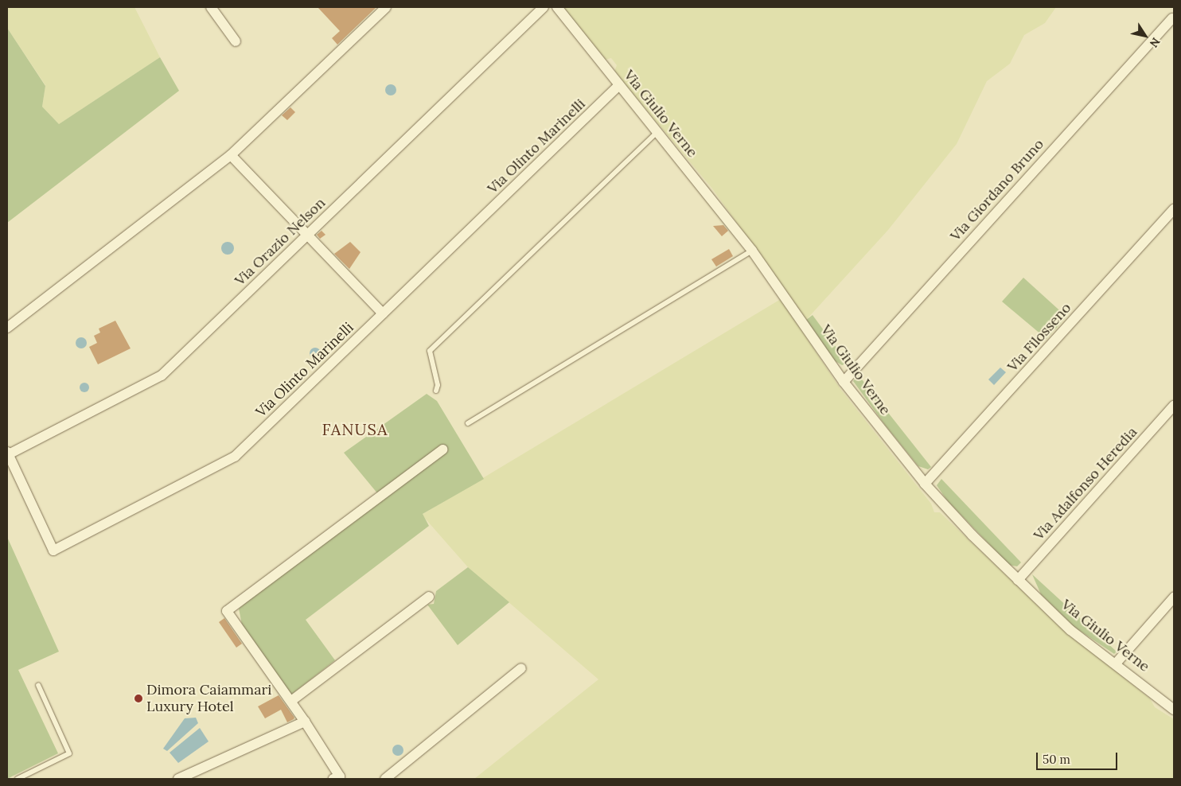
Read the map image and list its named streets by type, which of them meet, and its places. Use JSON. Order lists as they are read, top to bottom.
{
  "streets": {
    "street": [
      "Via Giulio Verne",
      "Via Olinto Marinelli",
      "Via Giordano Bruno",
      "Via Orazio Nelson",
      "Via Filosseno",
      "Via Adalfonso Heredia"
    ]
  },
  "crossings": [
    ["Via Giulio Verne", "Via Olinto Marinelli"],
    ["Via Giulio Verne", "Via Giordano Bruno"],
    ["Via Giulio Verne", "Via Filosseno"],
    ["Via Giulio Verne", "Via Adalfonso Heredia"],
    ["Via Olinto Marinelli", "Via Orazio Nelson"]
  ],
  "districts": ["FANUSA"],
  "places": ["Dimora Caiammari Luxury Hotel"],
  "scale_bar": "50 m",
  "north": "bottom right"
}
